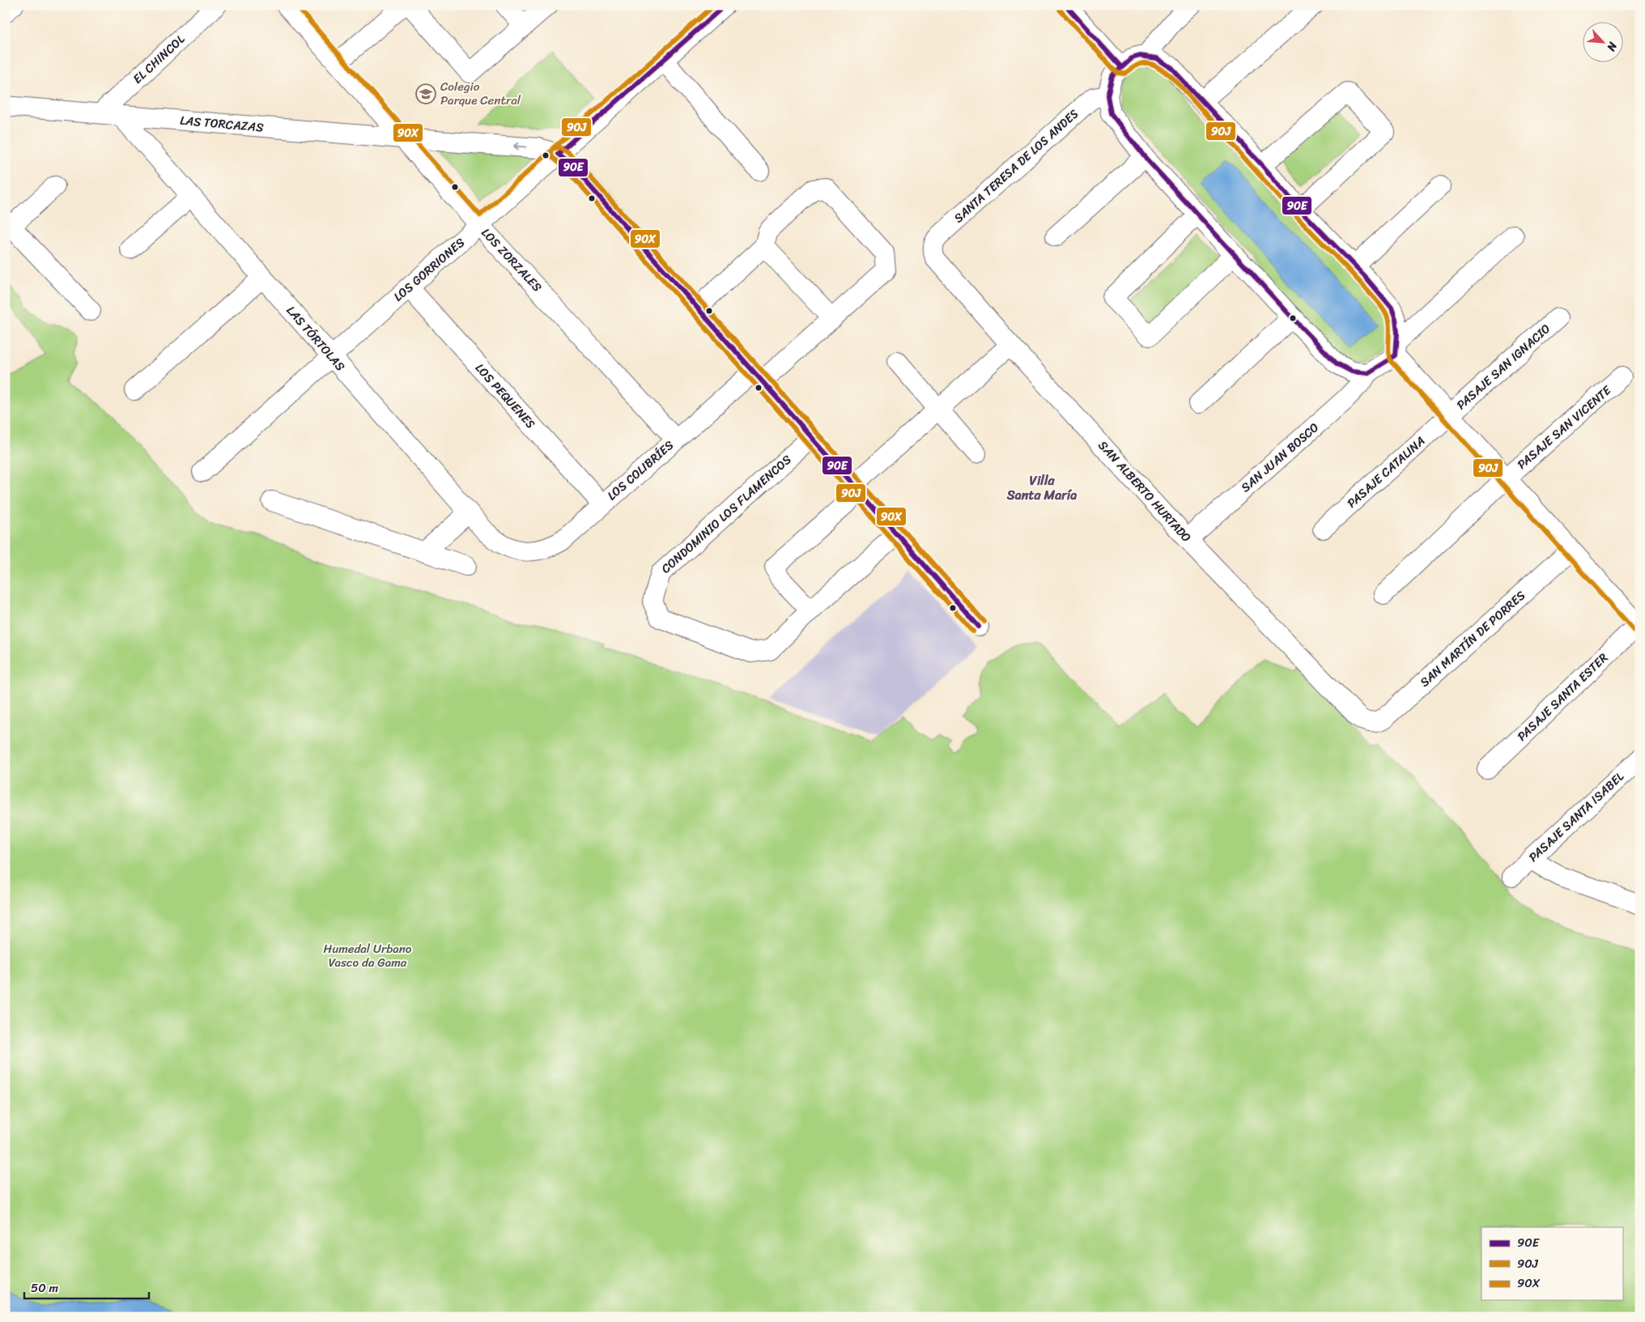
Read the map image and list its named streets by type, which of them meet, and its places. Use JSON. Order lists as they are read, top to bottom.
{
  "streets": {
    "street": [
      "EL CHINCOL",
      "LAS TORCAZAS",
      "SANTA TERESA DE LOS ANDES",
      "LOS ZORZALES",
      "LOS GORRIONES",
      "LAS TÓRTOLAS",
      "PASAJE SAN IGNACIO",
      "LOS PEQUENES",
      "PASAJE SAN VICENTE",
      "SAN JUAN BOSCO",
      "LOS COLIBRÍES",
      "PASAJE CATALINA",
      "SAN ALBERTO HURTADO",
      "CONDOMINIO LOS FLAMENCOS",
      "SAN MARTÍN DE PORRES",
      "PASAJE SANTA ESTER",
      "PASAJE SANTA ISABEL"
    ]
  },
  "crossings": [
    ["EL CHINCOL", "LAS TORCAZAS"],
    ["LAS TORCAZAS", "LOS ZORZALES"],
    ["LAS TORCAZAS", "LOS GORRIONES"],
    ["LAS TORCAZAS", "LAS TÓRTOLAS"],
    ["SANTA TERESA DE LOS ANDES", "SAN ALBERTO HURTADO"],
    ["LOS ZORZALES", "LOS GORRIONES"],
    ["LOS ZORZALES", "LOS COLIBRÍES"],
    ["LOS GORRIONES", "LAS TÓRTOLAS"],
    ["LOS GORRIONES", "LOS PEQUENES"],
    ["LAS TÓRTOLAS", "LOS COLIBRÍES"],
    ["PASAJE SAN IGNACIO", "PASAJE CATALINA"],
    ["LOS PEQUENES", "LOS COLIBRÍES"],
    ["SAN JUAN BOSCO", "SAN ALBERTO HURTADO"],
    ["SAN ALBERTO HURTADO", "SAN MARTÍN DE PORRES"]
  ],
  "districts": ["Villa Santa María"],
  "parks": ["Humedal Urbano Vasco da Gama"],
  "places": {
    "school or university": ["Colegio Parque Central"]
  },
  "lines": ["transit line 90E", "transit line 90J", "transit line 90X"],
  "legend": ["90E", "90J", "90X"],
  "scale_bar": "50 m",
  "north": "bottom right"
}
